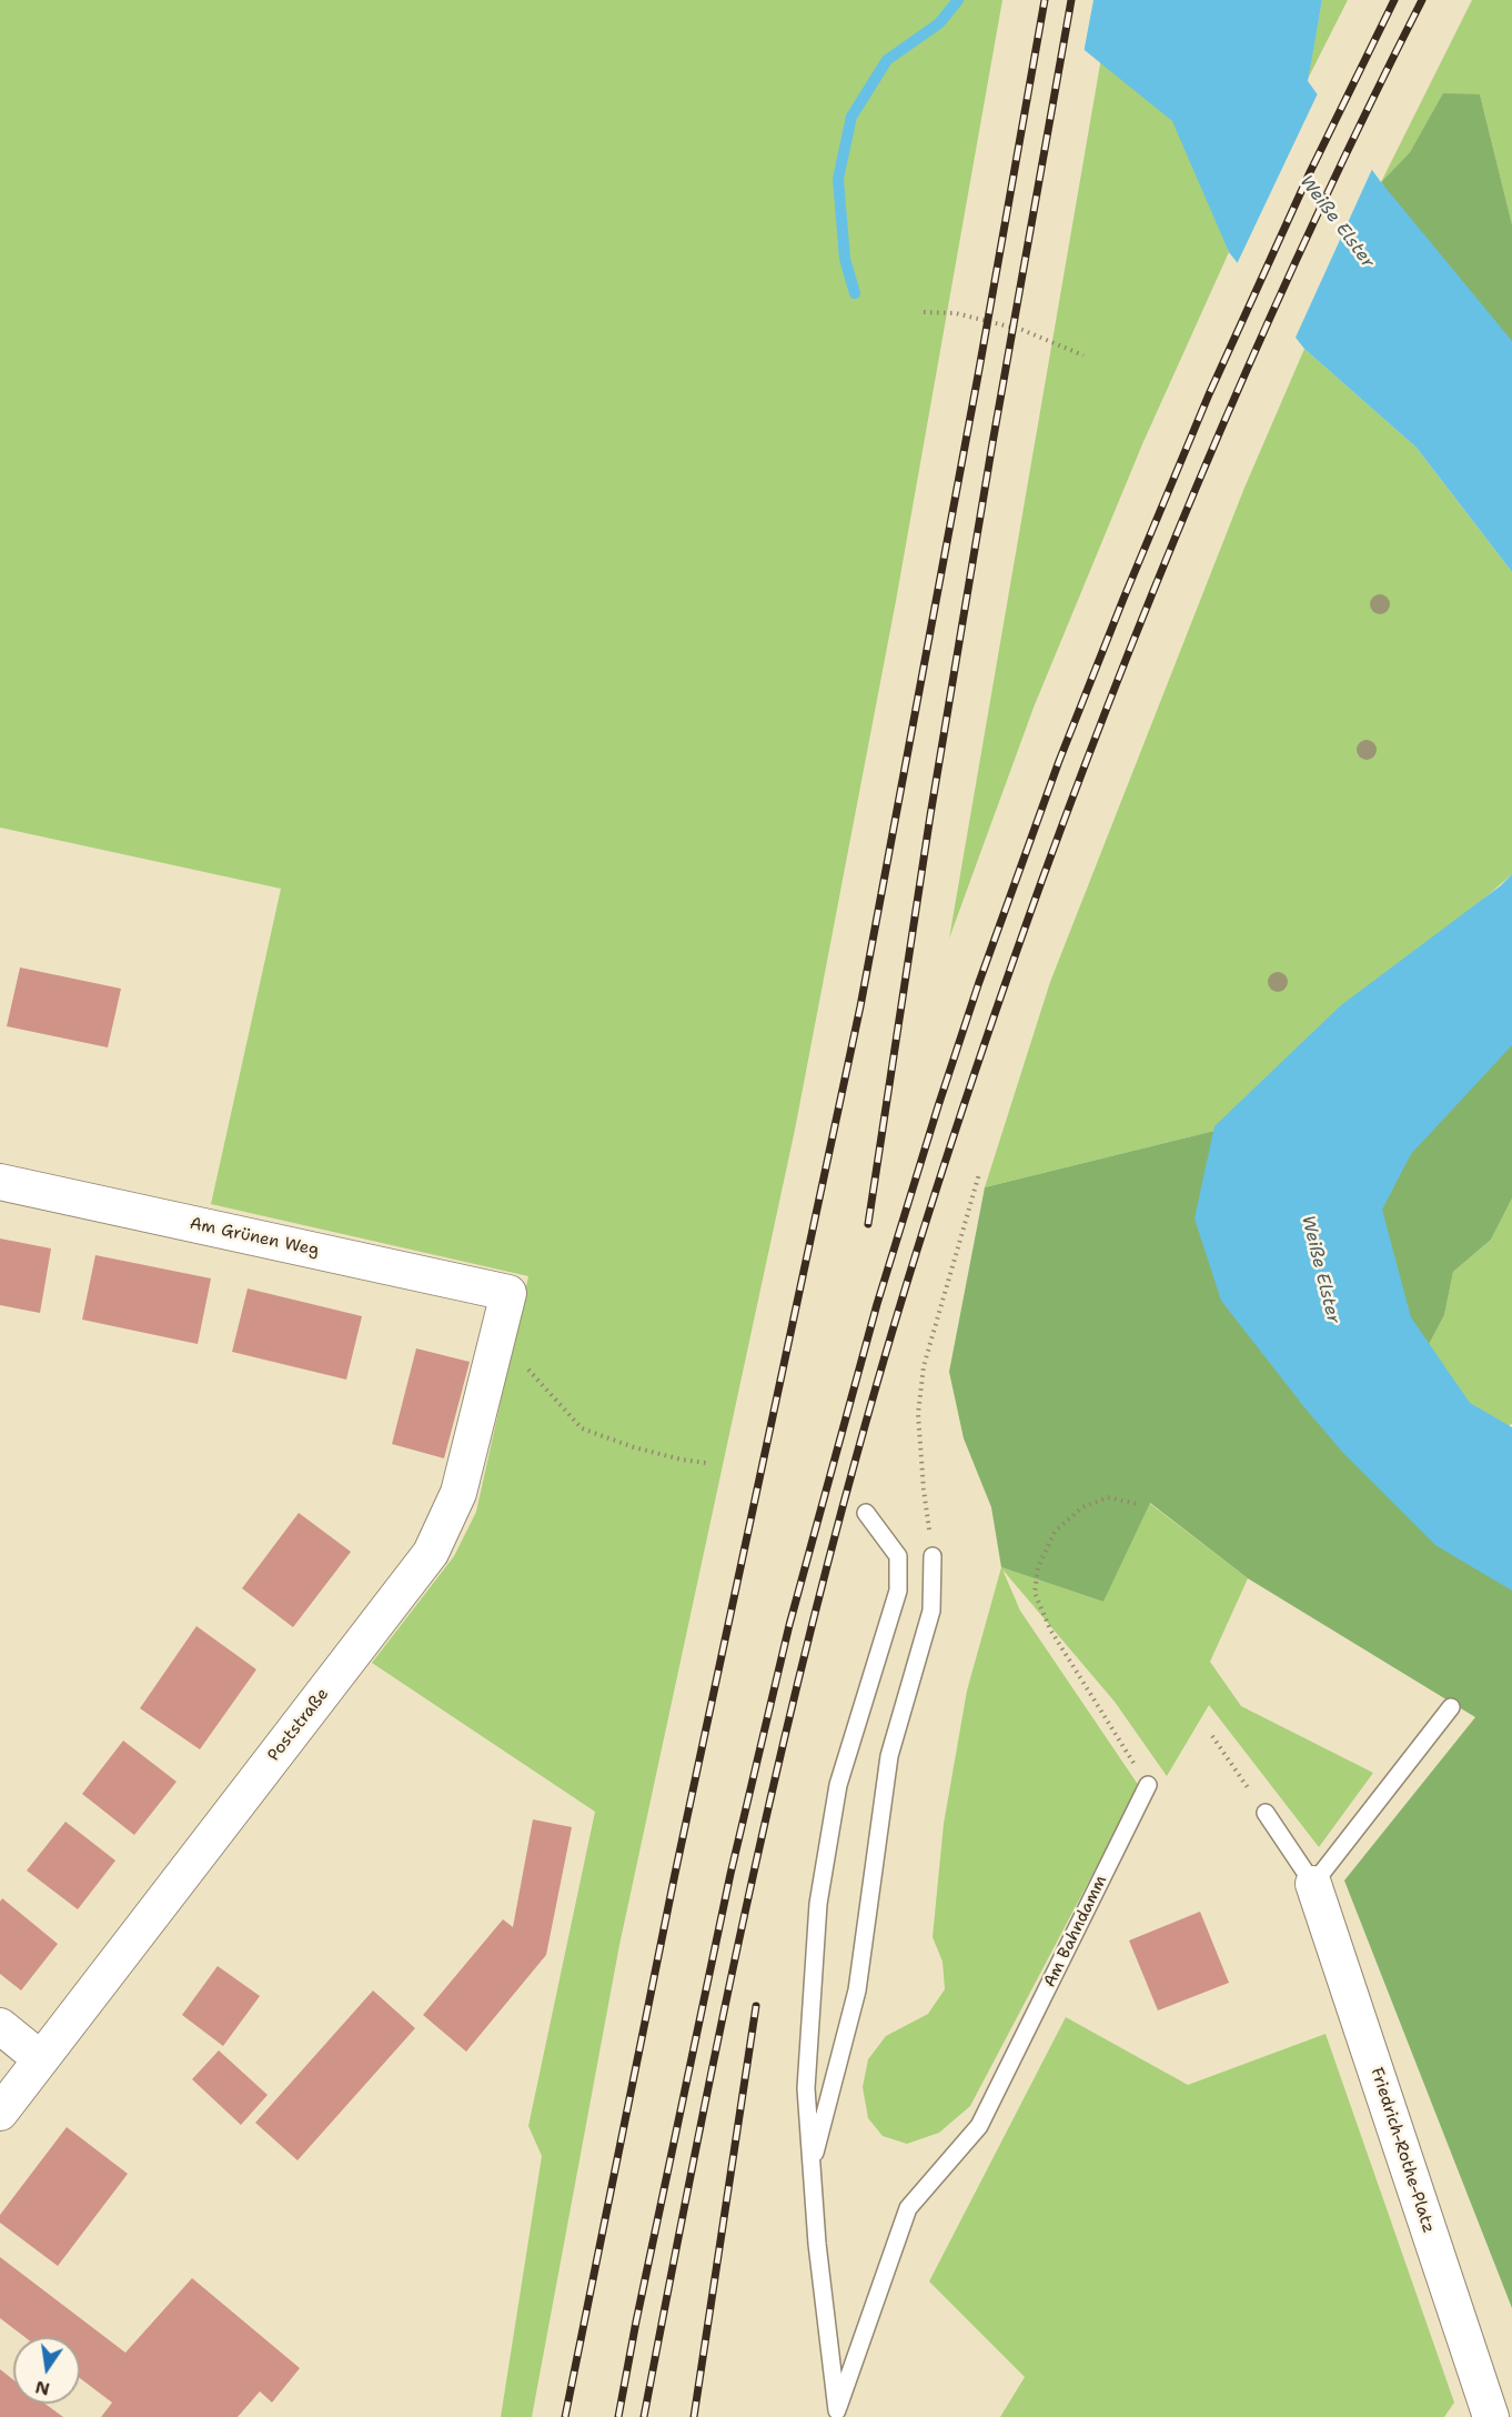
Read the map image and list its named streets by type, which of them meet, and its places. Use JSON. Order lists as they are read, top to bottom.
{
  "streets": {
    "street": ["Am Grünen Weg", "Poststraße", "Friedrich-Rothe-Platz"],
    "lane": ["Am Bahndamm"]
  },
  "crossings": [
    ["Am Grünen Weg", "Poststraße"]
  ],
  "water": ["Weiße Elster"],
  "north": "bottom"
}
